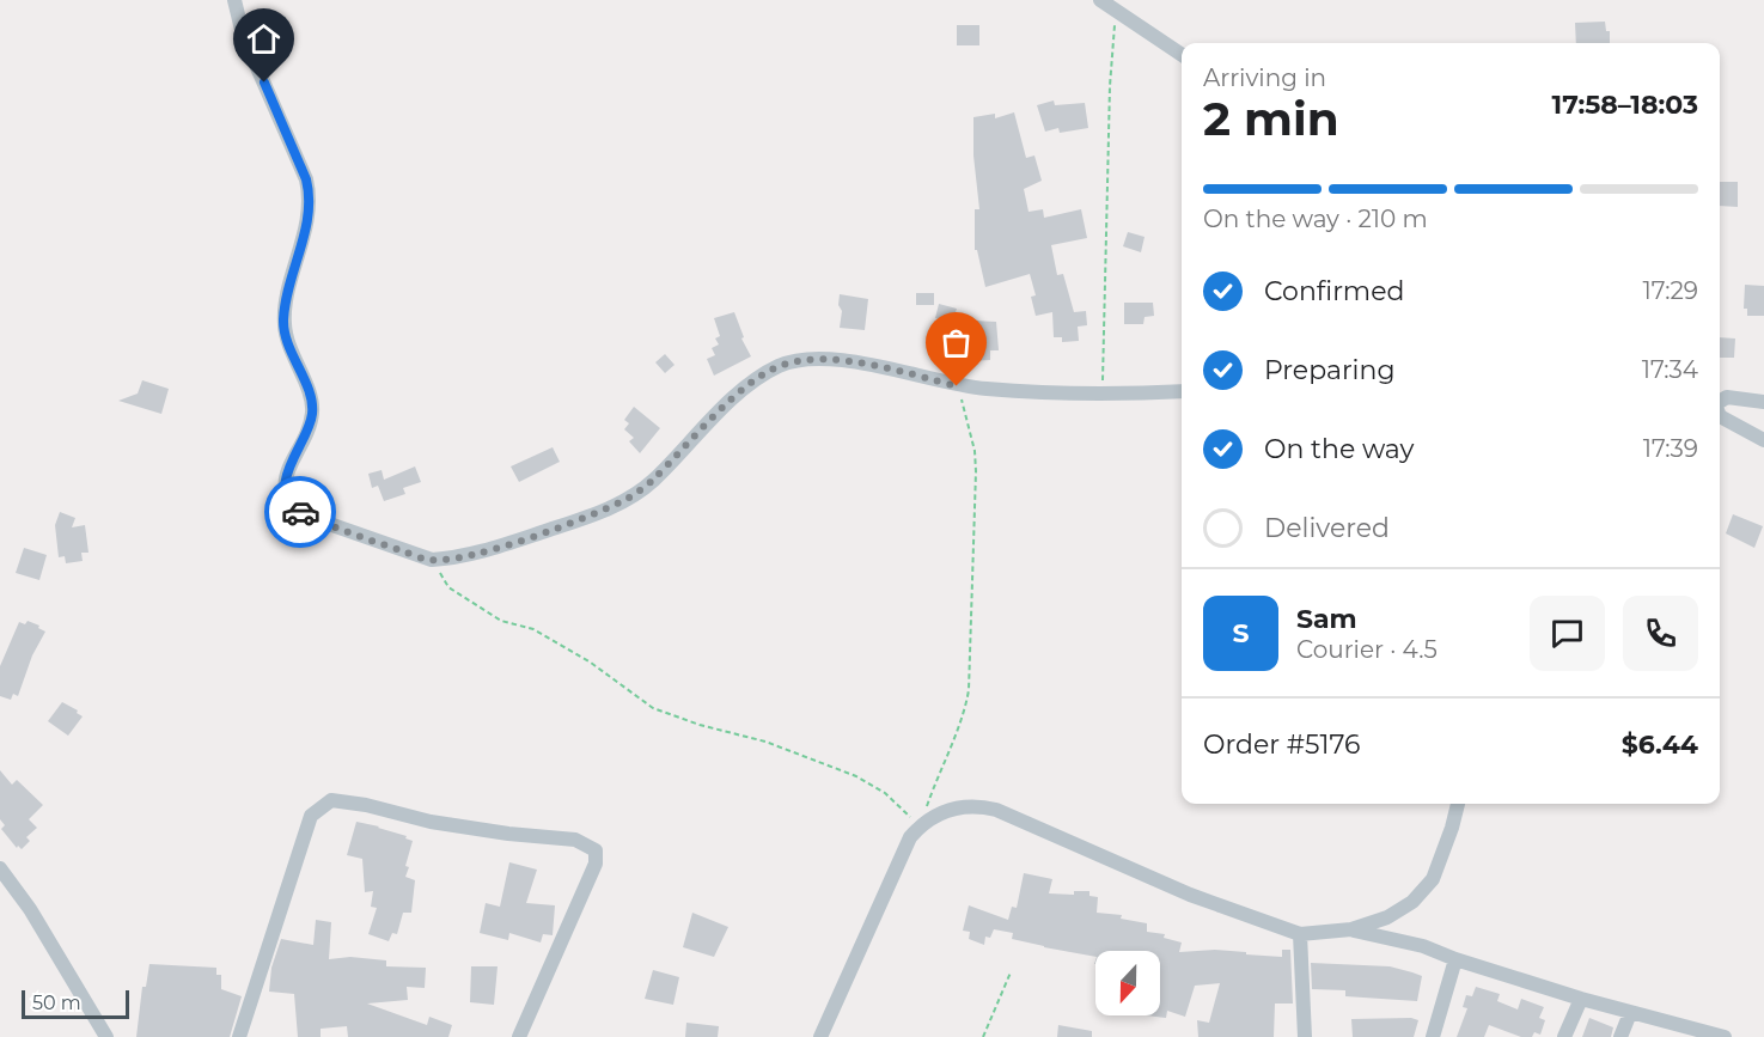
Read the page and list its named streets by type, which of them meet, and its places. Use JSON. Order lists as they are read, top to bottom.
{
  "scale_bar": "50 m",
  "north": "bottom",
  "page": {
    "heading": ["2 min", "Arriving in", "17:58–18:03"],
    "panel": [
      "Sam",
      "Courier · 4.5",
      "Order #5176",
      "$6.44"
    ],
    "bar": "On the way · 210 m",
    "list": [
      ["Confirmed", "17:29"],
      ["Preparing", "17:34"],
      ["On the way", "17:39"],
      "Delivered"
    ],
    "round": "S",
    "scale": "50 m"
  }
}
